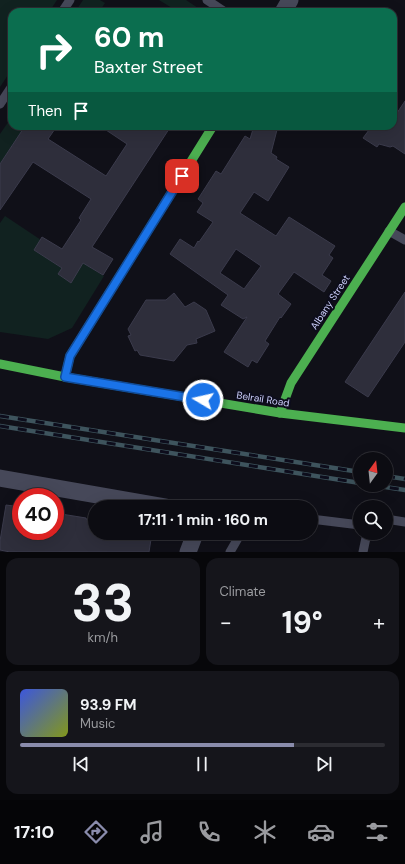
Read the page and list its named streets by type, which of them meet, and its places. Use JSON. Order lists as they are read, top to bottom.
{
  "streets": {
    "street": ["Albany Street", "Belrail Road"]
  },
  "crossings": [
    ["Albany Street", "Belrail Road"]
  ],
  "north": "top",
  "page": {
    "turn": ["60 m", "Baxter Street"],
    "then": "Then",
    "limit": "40",
    "trip": "17:11 · 1 min · 160 m",
    "tile": [
      ["33", "km/h"],
      "Climate"
    ],
    "heat": ["−", "19°", "+"],
    "song": ["93.9 FM", "Music"],
    "tabs": "17:10"
  }
}
